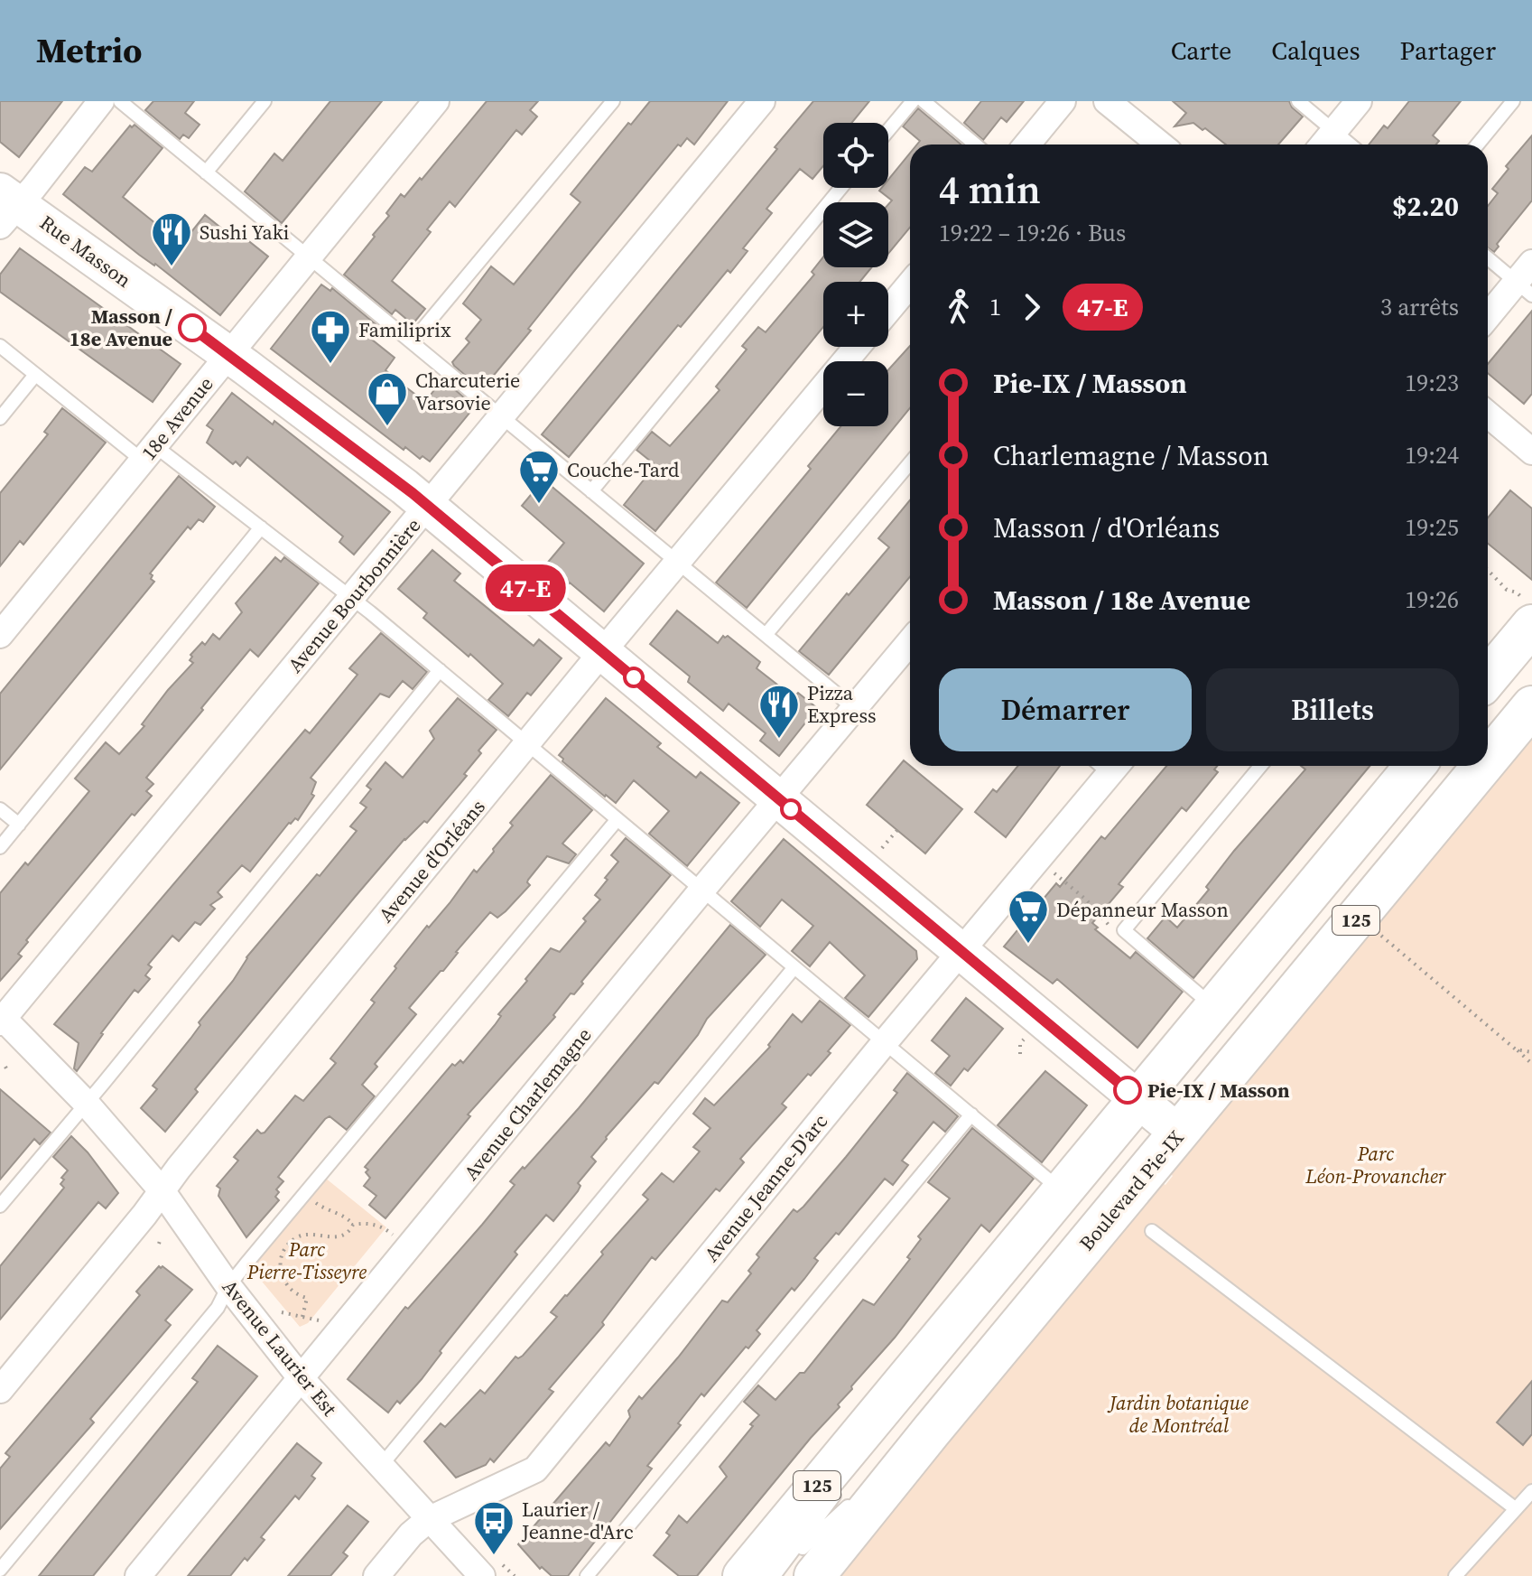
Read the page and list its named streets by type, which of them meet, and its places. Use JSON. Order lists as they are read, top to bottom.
{
  "streets": {
    "main road": ["125", "Boulevard Pie-IX"],
    "street": [
      "Rue Masson",
      "18e Avenue",
      "Avenue Bourbonnière",
      "Avenue d'Orléans",
      "Avenue Charlemagne",
      "Avenue Jeanne-D'arc",
      "Avenue Laurier Est"
    ]
  },
  "crossings": [
    ["Rue Masson", "18e Avenue"],
    ["Rue Masson", "Avenue Bourbonnière"],
    ["Rue Masson", "Avenue d'Orléans"],
    ["Rue Masson", "125"],
    ["Rue Masson", "Avenue Charlemagne"],
    ["Rue Masson", "Avenue Jeanne-D'arc"],
    ["Rue Masson", "Boulevard Pie-IX"],
    ["Avenue Bourbonnière", "Avenue Laurier Est"],
    ["Avenue d'Orléans", "Avenue Laurier Est"],
    ["Avenue Charlemagne", "Avenue Laurier Est"],
    ["Avenue Jeanne-D'arc", "Avenue Laurier Est"]
  ],
  "parks": ["Parc Léon-Provancher", "Parc Pierre-Tisseyre", "Jardin botanique de Montréal"],
  "places": {
    "restaurant": ["Sushi Yaki", "Pizza Express"],
    "other": ["Masson / 18e Avenue", "Pie-IX / Masson"],
    "pharmacy": ["Familiprix"],
    "shop": ["Charcuterie Varsovie"],
    "supermarket": ["Couche-Tard", "Dépanneur Masson"],
    "bus stop": ["Laurier / Jeanne-d'Arc"]
  },
  "lines": ["bus line 47-E"],
  "page": {
    "header": "Metrio",
    "nav": ["Carte", "Calques", "Partager"],
    "on_map": "47-E",
    "map_buttons": ["+", "−"],
    "heading": ["4 min", "19:22 – 19:26 · Bus", "$2.20"],
    "legs": ["1", "47-E", "3 arrêts"],
    "list": [
      {
        "name": "Pie-IX / Masson",
        "value": "19:23"
      },
      {
        "name": "Charlemagne / Masson",
        "value": "19:24"
      },
      {
        "name": "Masson / d'Orléans",
        "value": "19:25"
      },
      {
        "name": "Masson / 18e Avenue",
        "value": "19:26"
      }
    ],
    "buttons": ["Démarrer", "Billets"]
  }
}
